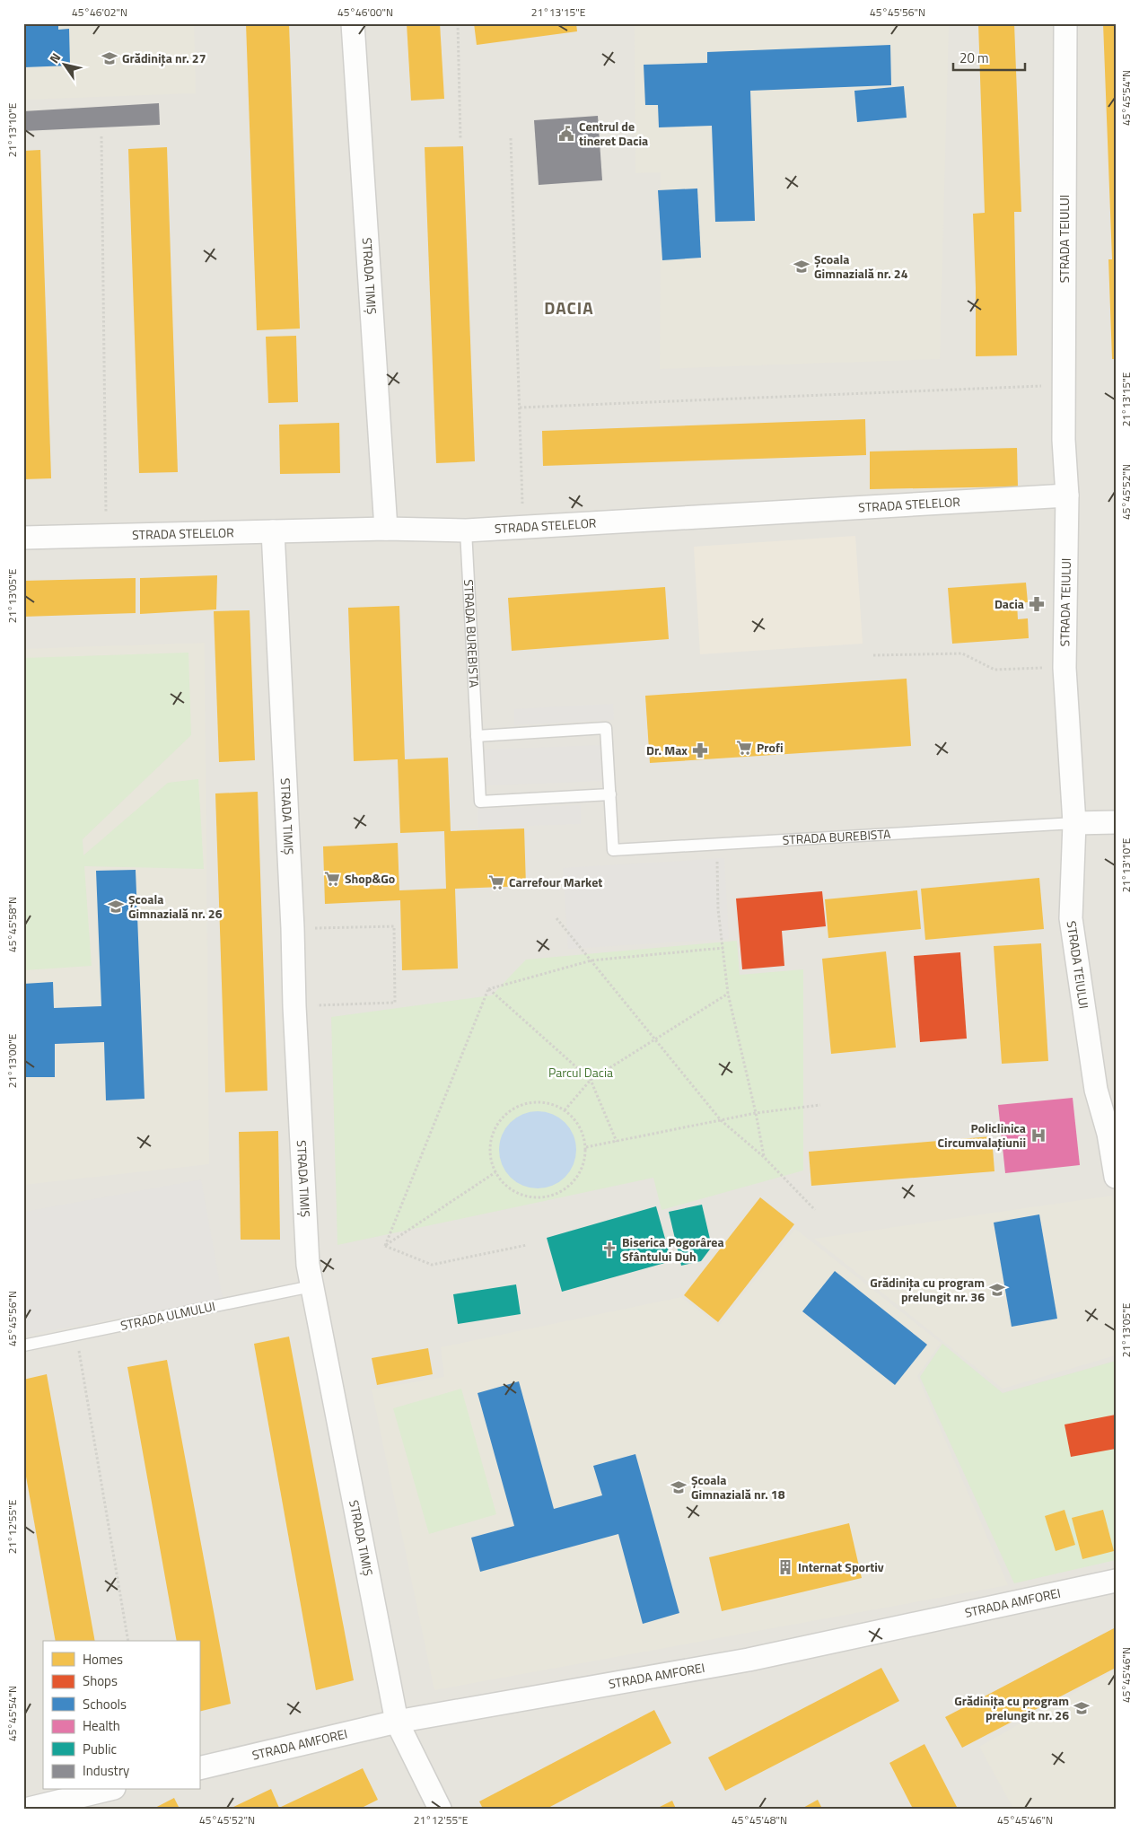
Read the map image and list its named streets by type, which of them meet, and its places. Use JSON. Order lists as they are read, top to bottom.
{
  "streets": {
    "street": [
      "STRADA TEIULUI",
      "STRADA TIMIȘ",
      "STRADA STELELOR",
      "STRADA BUREBISTA",
      "STRADA AMFOREI"
    ],
    "lane": ["STRADA ULMULUI"]
  },
  "crossings": [
    ["STRADA TEIULUI", "STRADA STELELOR"],
    ["STRADA TEIULUI", "STRADA BUREBISTA"],
    ["STRADA TIMIȘ", "STRADA STELELOR"],
    ["STRADA TIMIȘ", "STRADA ULMULUI"],
    ["STRADA TIMIȘ", "STRADA AMFOREI"],
    ["STRADA STELELOR", "STRADA BUREBISTA"]
  ],
  "districts": ["DACIA"],
  "parks": ["Parcul Dacia"],
  "places": {
    "school or university": [
      "Grădinița nr. 27",
      "Școala Gimnazială nr. 24",
      "Școala Gimnazială nr. 26",
      "Grădinița cu program prelungit nr. 36",
      "Școala Gimnazială nr. 18",
      "Grădinița cu program prelungit nr. 26"
    ],
    "public building": ["Centrul de tineret Dacia"],
    "pharmacy": ["Dacia", "Dr. Max"],
    "supermarket": ["Profi", "Shop&Go", "Carrefour Market"],
    "hospital": ["Policlinica Circumvalațiunii"],
    "church": ["Biserica Pogorârea Sfântului Duh"],
    "building": ["Internat Sportiv"]
  },
  "legend": [
    "Homes",
    "Shops",
    "Schools",
    "Health",
    "Public",
    "Industry"
  ],
  "scale_bar": "20 m",
  "north": "top left",
  "coordinates": [
    "45°46'02\"N",
    "45°46'00\"N",
    "21°13'15\"E",
    "45°45'56\"N",
    "45°45'54\"N",
    "21°13'10\"E",
    "45°45'52\"N",
    "21°13'05\"E",
    "45°45'58\"N",
    "21°13'00\"E",
    "21°12'55\"E",
    "45°45'46\"N",
    "45°45'48\"N"
  ]
}
